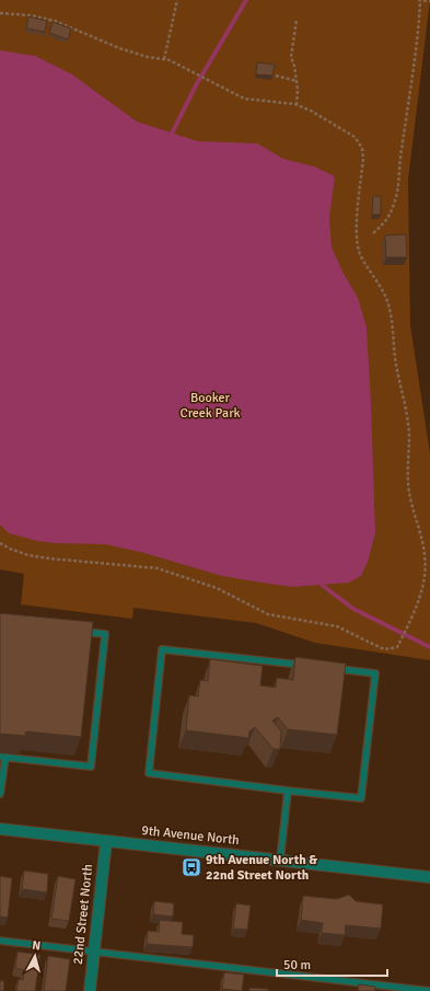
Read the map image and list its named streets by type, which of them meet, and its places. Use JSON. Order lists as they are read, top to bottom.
{
  "streets": {
    "street": ["9th Avenue North", "22nd Street North"]
  },
  "crossings": [
    ["9th Avenue North", "22nd Street North"]
  ],
  "parks": ["Booker Creek Park"],
  "places": {
    "bus stop": ["9th Avenue North & 22nd Street North"]
  },
  "scale_bar": "50 m",
  "north": "top"
}
